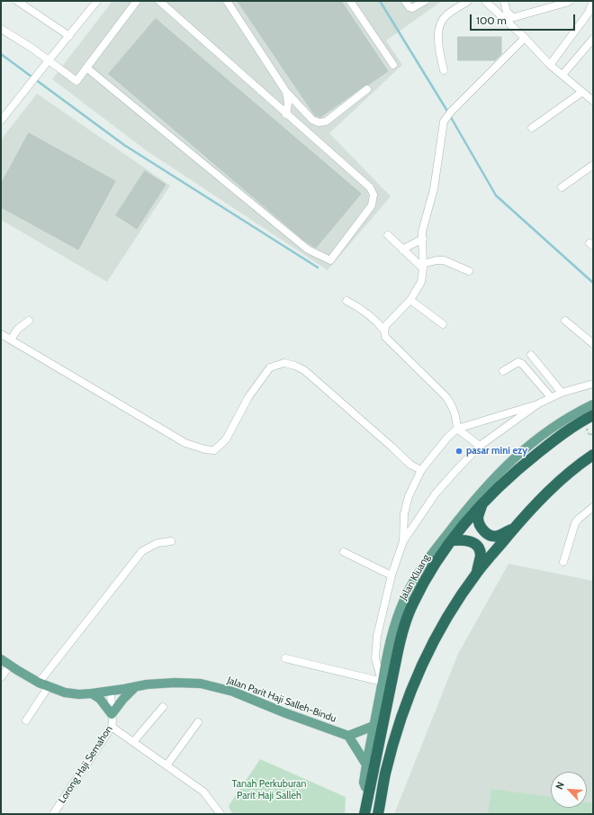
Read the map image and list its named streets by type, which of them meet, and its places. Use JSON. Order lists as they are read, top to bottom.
{
  "streets": {
    "highway": ["Jalan Kluang"],
    "main road": ["Jalan Parit Haji Salleh-Bindu"],
    "street": ["Lorong Haji Semahon"]
  },
  "crossings": [
    ["Jalan Parit Haji Salleh-Bindu", "Lorong Haji Semahon"]
  ],
  "parks": ["Tanah Perkuburan Parit Haji Salleh"],
  "places": ["pasar mini ezy"],
  "scale_bar": "100 m",
  "north": "top left"
}
